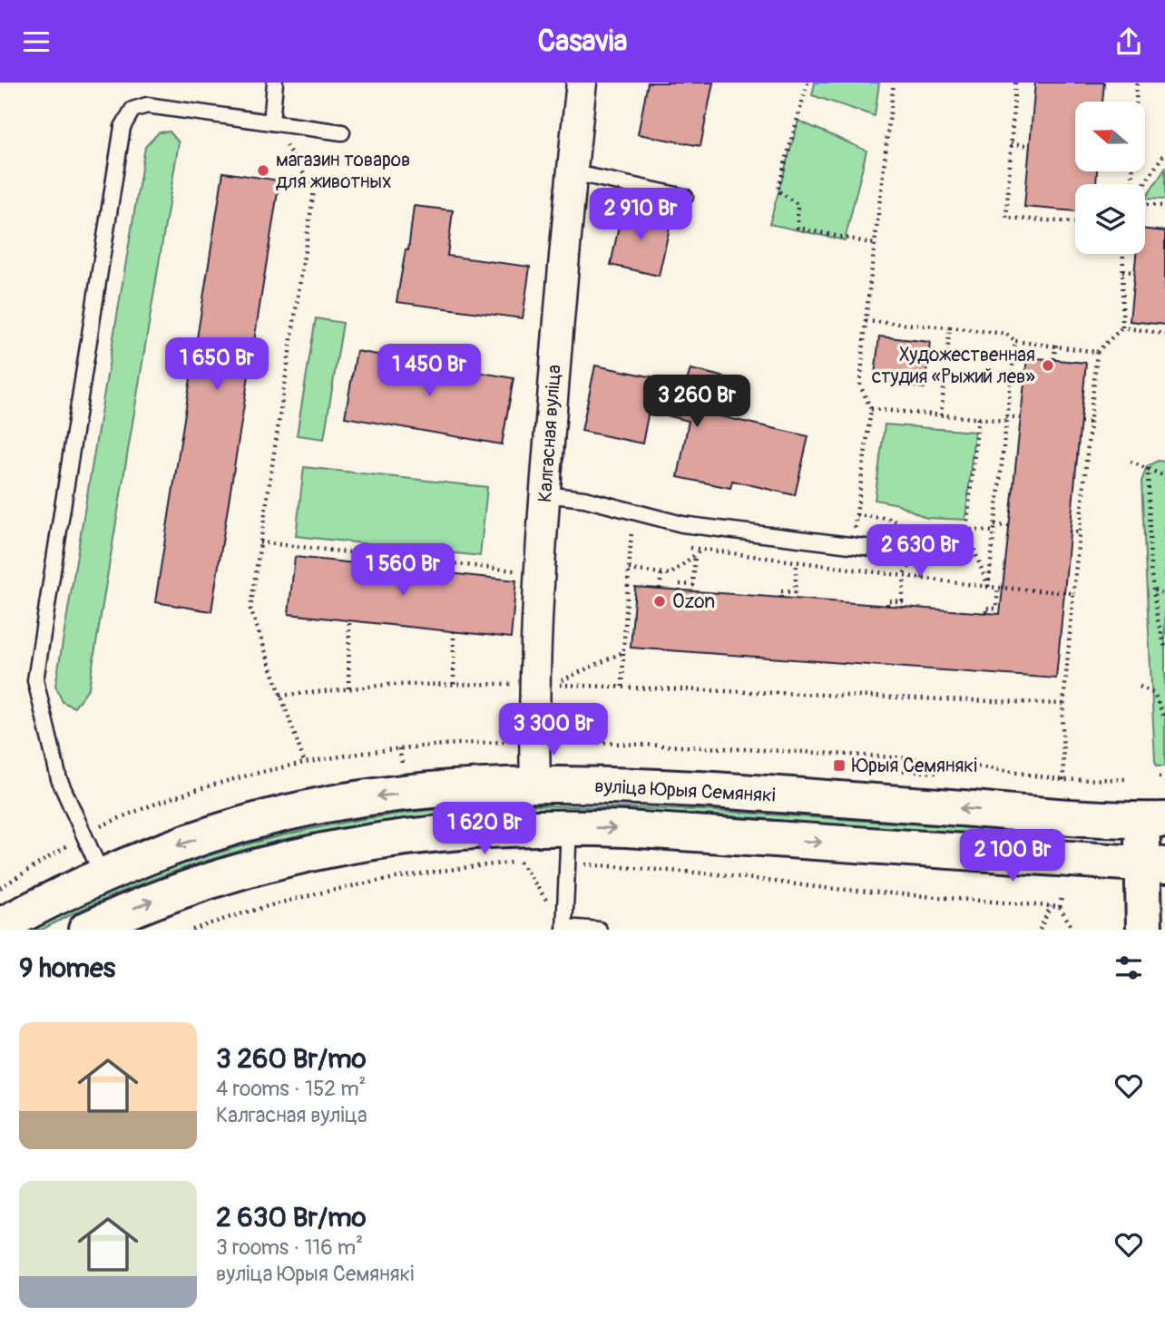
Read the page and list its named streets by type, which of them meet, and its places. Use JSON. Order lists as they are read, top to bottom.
{
  "streets": {
    "main road": ["вуліца Юрыя Семянякі"],
    "street": ["Калгасная вуліца"]
  },
  "crossings": [
    ["Калгасная вуліца", "вуліца Юрыя Семянякі"]
  ],
  "places": {
    "other": ["магазин товаров для животных", "Художественная студия «Рыжий лев»", "Ozon"],
    "transit": ["Юрыя Семянякі"]
  },
  "north": "left",
  "page": {
    "header": "Casavia",
    "price": [
      "2 910 Br",
      "1 650 Br",
      "1 450 Br",
      "3 260 Br",
      "2 630 Br",
      "1 560 Br",
      "3 300 Br",
      "1 620 Br",
      "2 100 Br"
    ],
    "heading": "9 homes",
    "list": [
      {
        "name": "3 260 Br/mo",
        "note": "4 rooms · 152 m² · Калгасная вуліца"
      },
      {
        "name": "2 630 Br/mo",
        "note": "3 rooms · 116 m² · вуліца Юрыя Семянякі"
      }
    ]
  }
}
